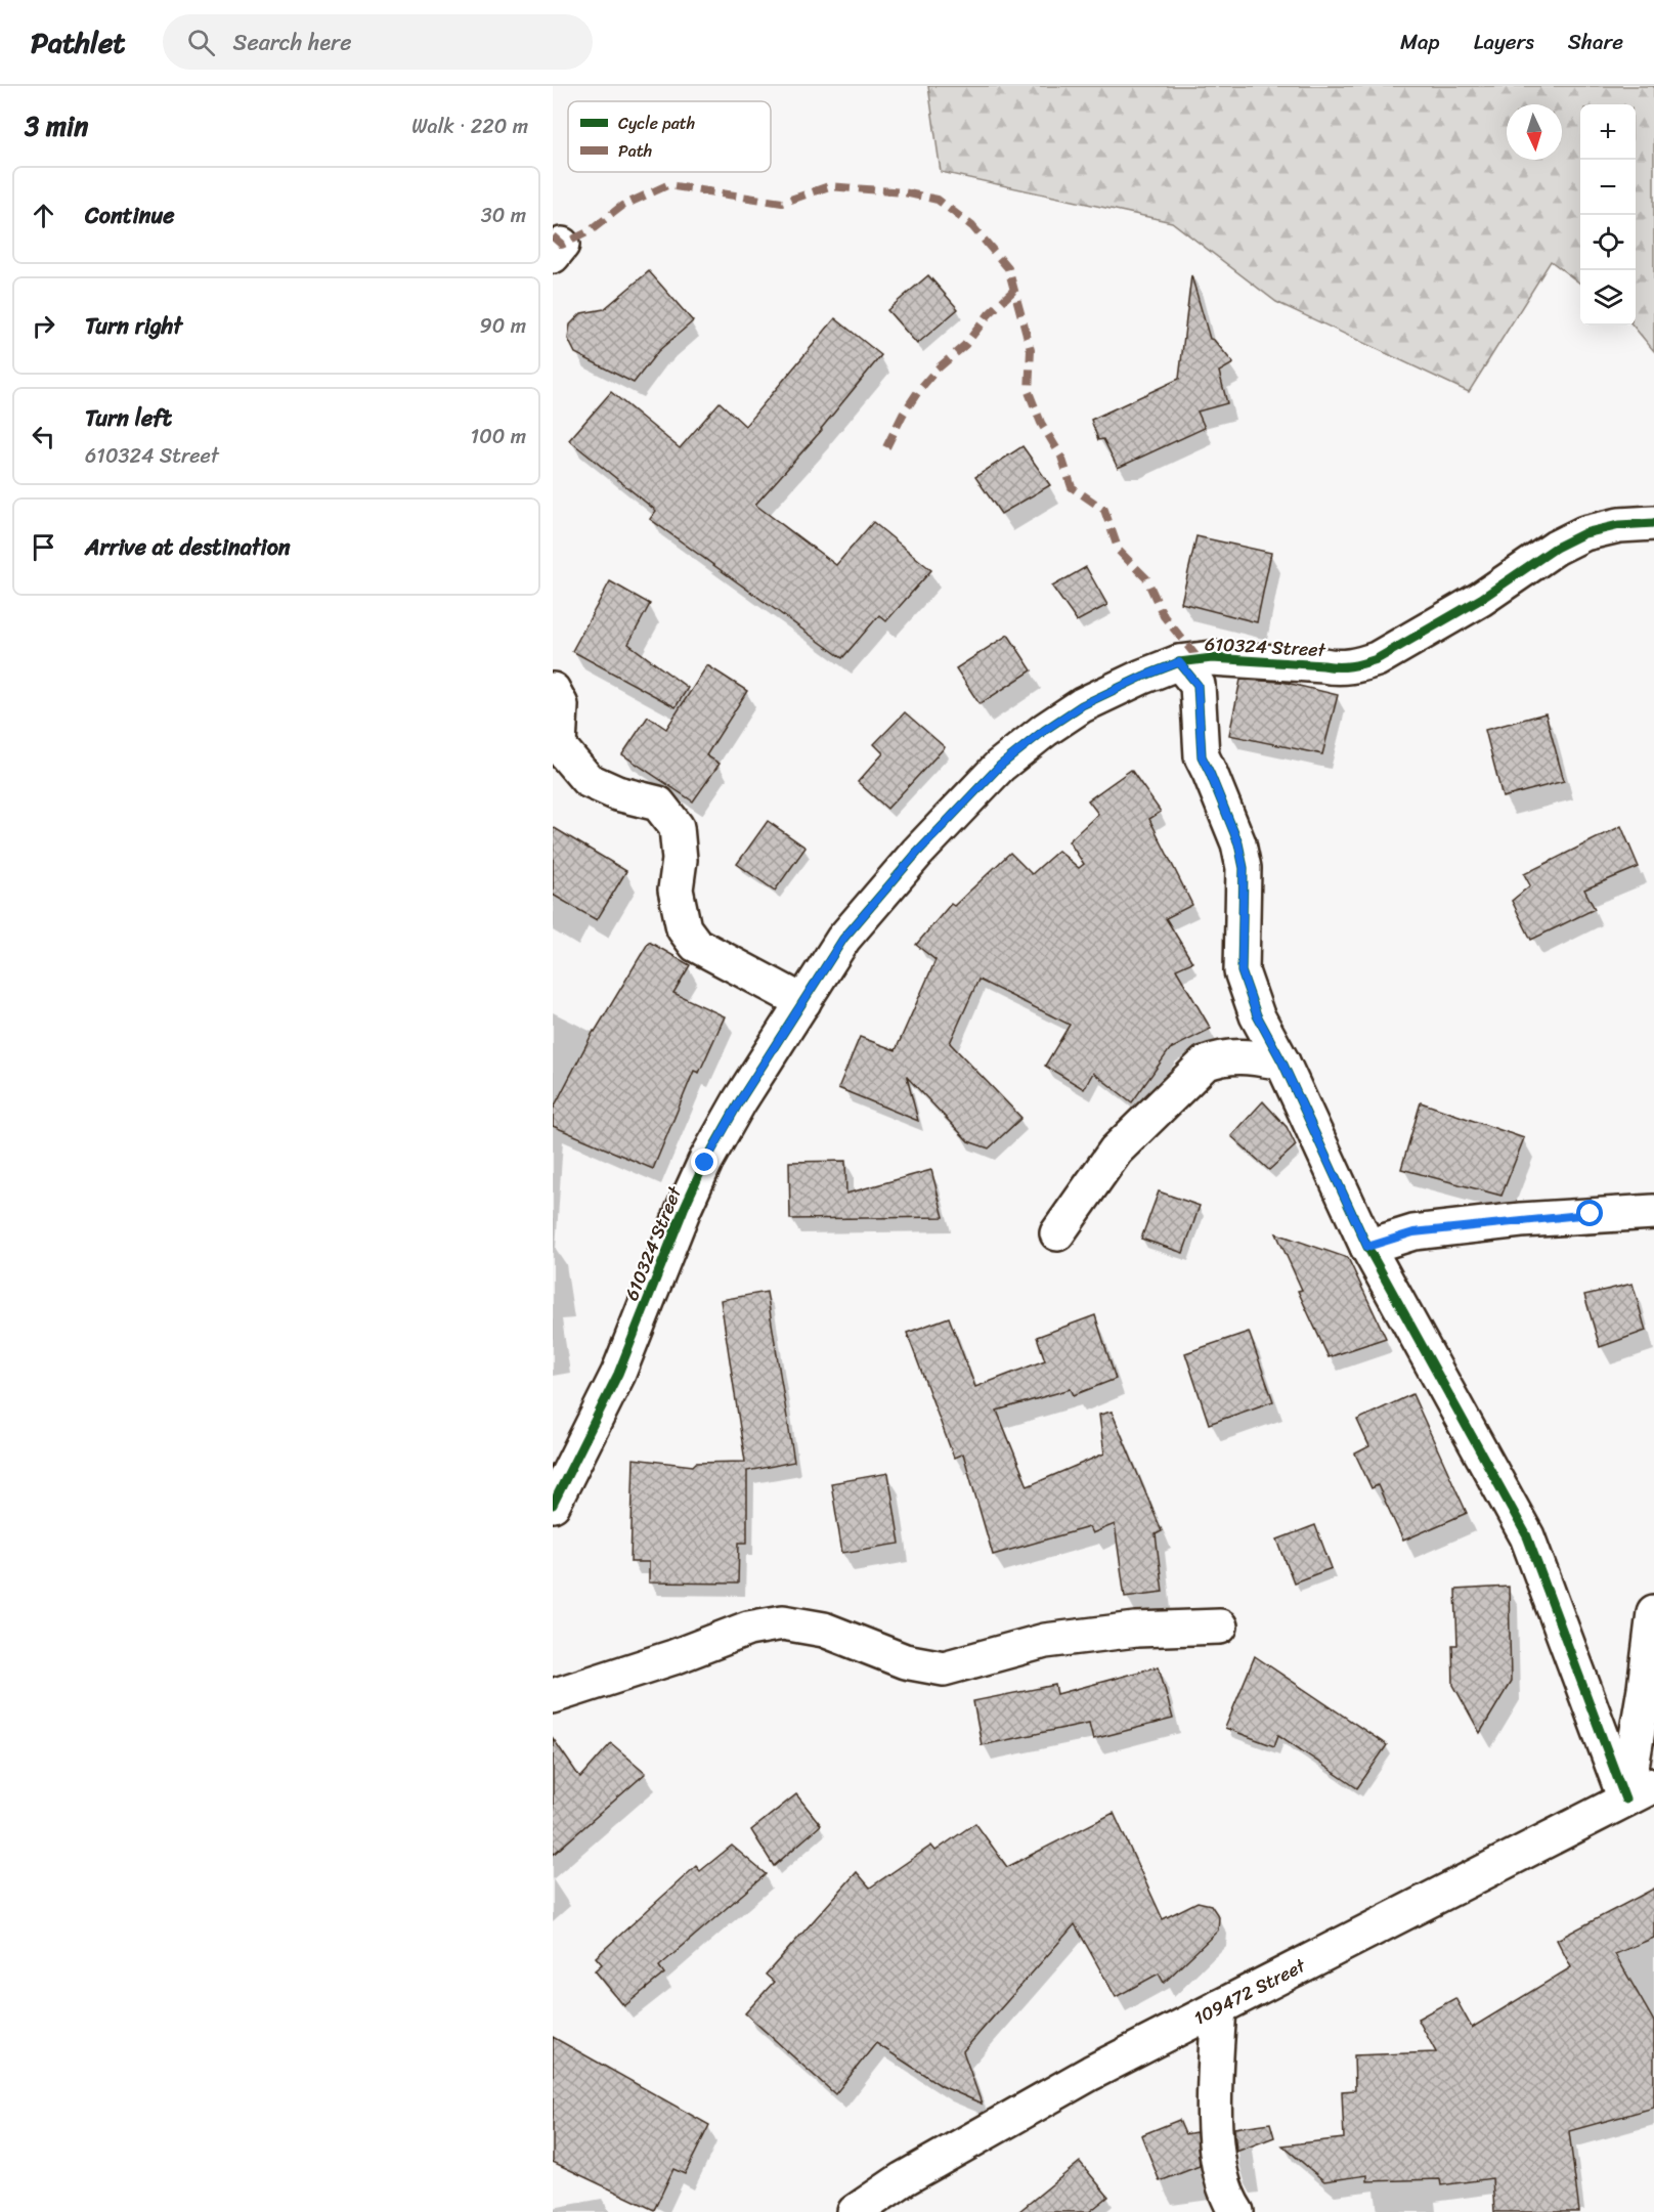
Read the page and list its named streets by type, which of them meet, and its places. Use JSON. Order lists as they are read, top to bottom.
{
  "streets": {
    "street": ["610324 Street", "109472 Street"]
  },
  "legend": ["Cycle path", "Path"],
  "north": "bottom",
  "page": {
    "header": "Pathlet",
    "search": "Search here",
    "nav": ["Map", "Layers", "Share"],
    "heading": ["3 min", "Walk · 220 m"],
    "map_buttons": ["+", "−"],
    "list": [
      ["Continue", "30 m"],
      ["Turn right", "90 m"],
      ["Turn left", "610324 Street", "100 m"],
      "Arrive at destination"
    ]
  }
}
